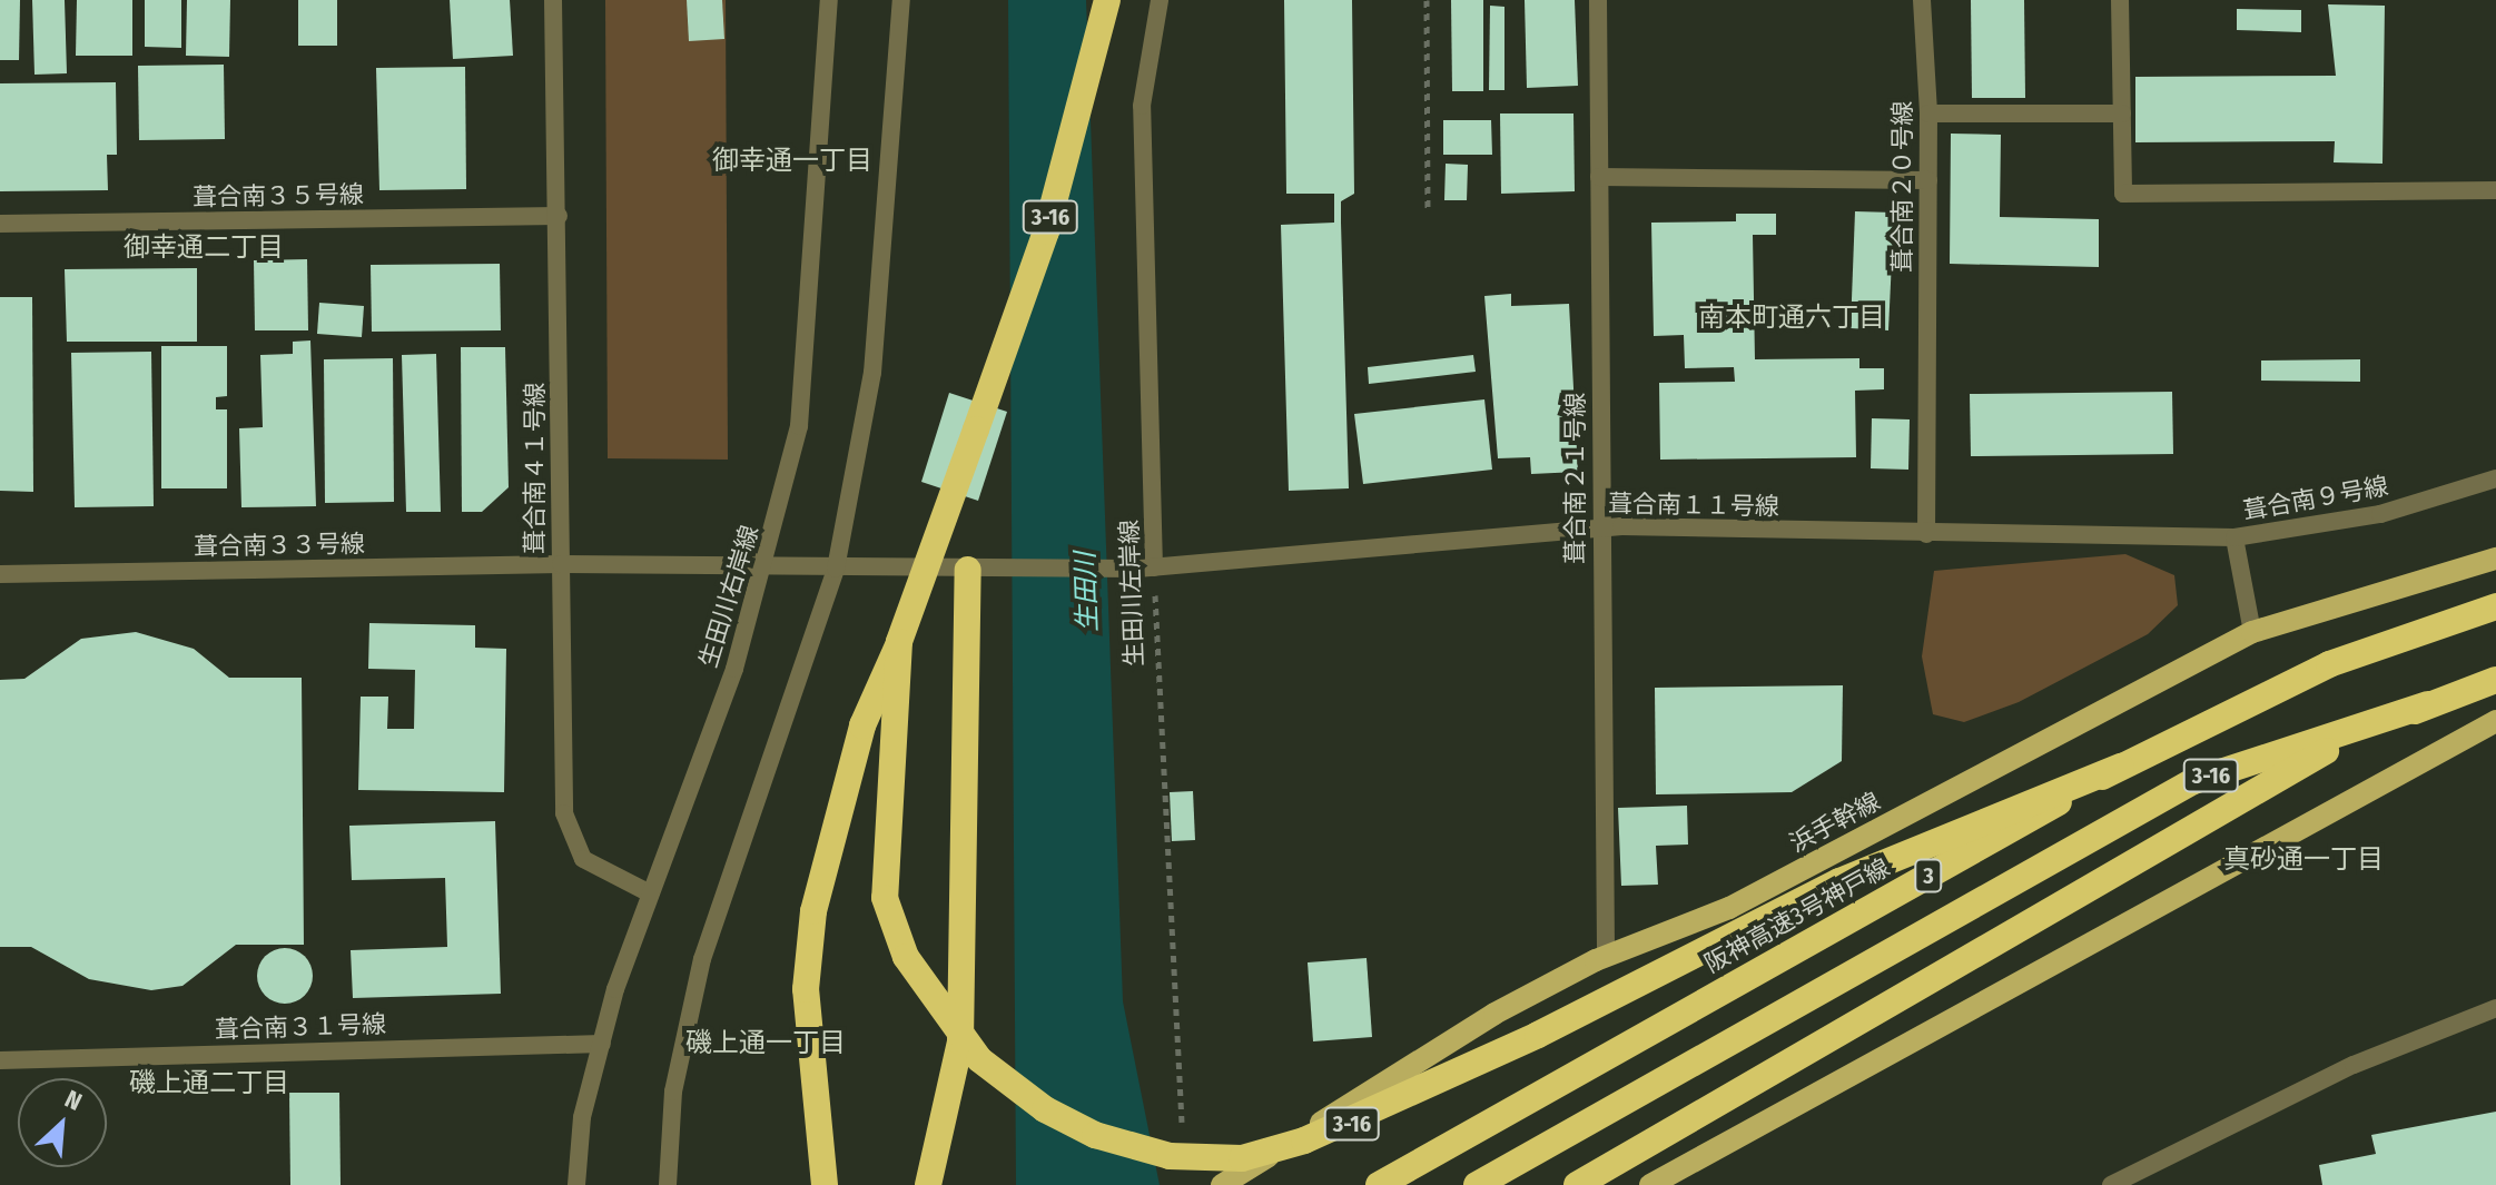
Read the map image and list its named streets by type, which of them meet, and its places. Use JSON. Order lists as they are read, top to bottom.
{
  "streets": {
    "highway": ["3-16", "3", "阪神高速3号神戸線"],
    "main road": ["浜手幹線"],
    "street": [
      "葺合南２０号線",
      "葺合南３５号線",
      "葺合南４１号線",
      "葺合南２１号線",
      "葺合南９号線",
      "葺合南１１号線",
      "葺合南３３号線",
      "生田川左岸線",
      "生田川右岸線",
      "葺合南３１号線"
    ]
  },
  "crossings": [
    ["葺合南２０号線", "葺合南１１号線"],
    ["葺合南３５号線", "葺合南４１号線"],
    ["3-16", "阪神高速3号神戸線"],
    ["葺合南４１号線", "葺合南３３号線"],
    ["葺合南４１号線", "生田川右岸線"],
    ["葺合南２１号線", "葺合南１１号線"],
    ["葺合南２１号線", "浜手幹線"],
    ["葺合南９号線", "葺合南１１号線"],
    ["葺合南９号線", "浜手幹線"],
    ["葺合南１１号線", "葺合南３３号線"],
    ["葺合南１１号線", "生田川左岸線"],
    ["葺合南３３号線", "生田川右岸線"],
    ["生田川右岸線", "葺合南３１号線"]
  ],
  "districts": [
    "御幸通一丁目",
    "御幸通二丁目",
    "南本町通六丁目",
    "真砂通一丁目",
    "磯上通一丁目",
    "磯上通二丁目"
  ],
  "water": ["生田川"],
  "north": "top right"
}
